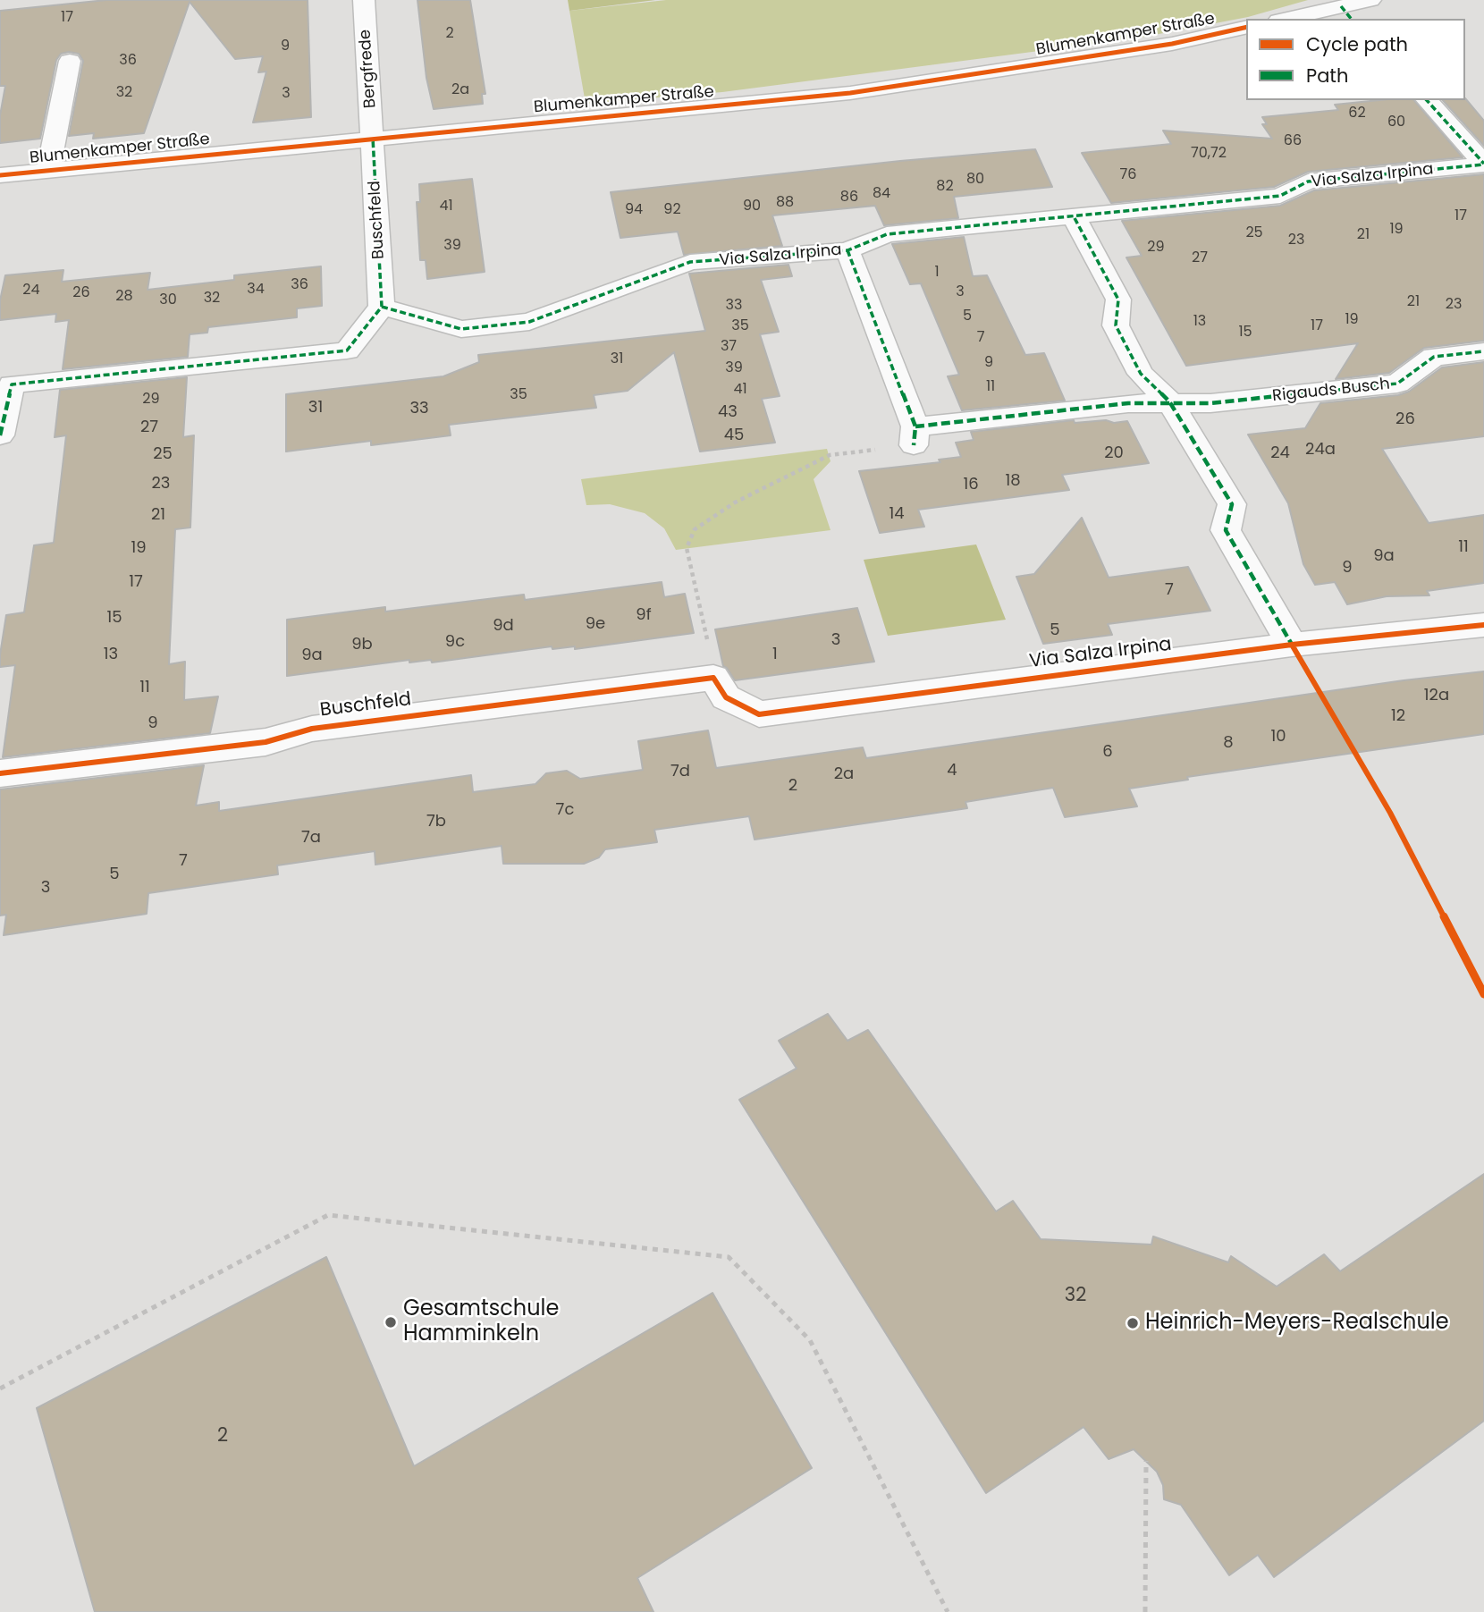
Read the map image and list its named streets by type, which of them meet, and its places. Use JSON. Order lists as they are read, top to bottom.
{
  "streets": {
    "street": [
      "Blumenkamper Straße",
      "Bergfrede",
      "Via Salza Irpina",
      "Buschfeld",
      "Rigauds Busch"
    ]
  },
  "crossings": [
    ["Blumenkamper Straße", "Bergfrede"],
    ["Blumenkamper Straße", "Buschfeld"],
    ["Bergfrede", "Buschfeld"],
    ["Via Salza Irpina", "Buschfeld"]
  ],
  "places": ["Gesamtschule Hamminkeln", "Heinrich-Meyers-Realschule"],
  "house_numbers": [
    "17",
    "2",
    "9",
    "36",
    "2a",
    "32",
    "3",
    "62",
    "60",
    "66",
    "70,72",
    "76",
    "80",
    "82",
    "84",
    "86",
    "88",
    "41",
    "90",
    "94",
    "92",
    "17",
    "19",
    "25",
    "21",
    "23",
    "39",
    "29",
    "27",
    "1",
    "36",
    "34",
    "24",
    "3",
    "26",
    "28",
    "32",
    "30",
    "21",
    "23",
    "33",
    "5",
    "19",
    "13",
    "35",
    "17",
    "15",
    "7",
    "37",
    "31",
    "9",
    "39",
    "11",
    "41",
    "35",
    "29",
    "31",
    "33",
    "43",
    "26",
    "27",
    "45",
    "24a",
    "20",
    "24",
    "25",
    "18",
    "23",
    "16",
    "14",
    "21",
    "11",
    "19",
    "9a",
    "9",
    "17",
    "7",
    "9f",
    "15",
    "9e",
    "9d",
    "5",
    "3",
    "9c",
    "9b",
    "13",
    "1",
    "9a",
    "11",
    "12a",
    "12",
    "9",
    "10",
    "8",
    "6",
    "4",
    "7d",
    "2a",
    "2",
    "7c",
    "7b",
    "7a",
    "7",
    "5",
    "3",
    "32",
    "2"
  ],
  "legend": ["Cycle path", "Path"]
}
